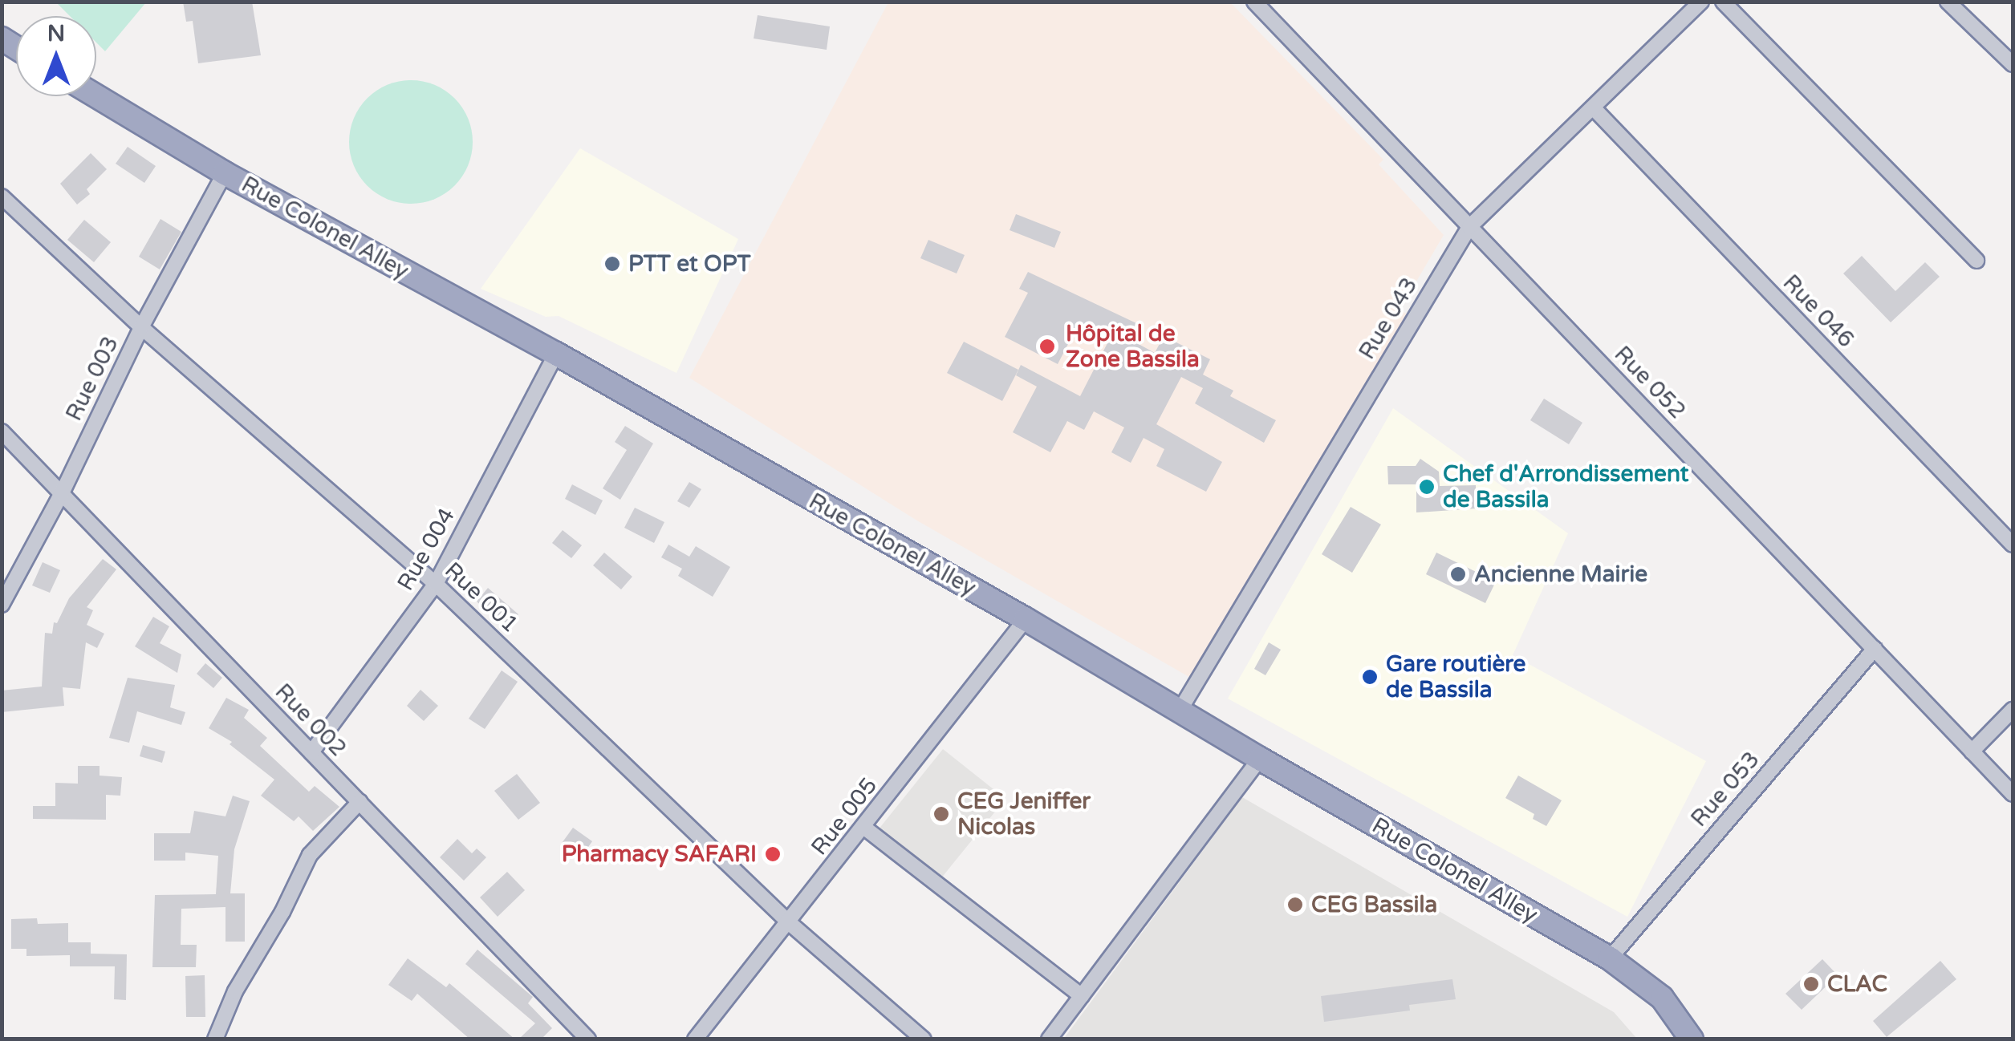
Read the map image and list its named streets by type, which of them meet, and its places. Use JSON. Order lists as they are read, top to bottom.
{
  "streets": {
    "highway": ["Rue Colonel Alley"],
    "street": [
      "Rue 046",
      "Rue 043",
      "Rue 003",
      "Rue 052",
      "Rue 004",
      "Rue 001",
      "Rue 002",
      "Rue 053",
      "Rue 005"
    ]
  },
  "crossings": [
    ["Rue Colonel Alley", "Rue 043"],
    ["Rue Colonel Alley", "Rue 003"],
    ["Rue Colonel Alley", "Rue 004"],
    ["Rue Colonel Alley", "Rue 053"],
    ["Rue Colonel Alley", "Rue 005"],
    ["Rue 046", "Rue 043"],
    ["Rue 043", "Rue 052"],
    ["Rue 003", "Rue 001"],
    ["Rue 003", "Rue 002"],
    ["Rue 052", "Rue 053"],
    ["Rue 004", "Rue 001"],
    ["Rue 004", "Rue 002"],
    ["Rue 001", "Rue 005"]
  ],
  "places": [
    "PTT et OPT",
    "Hôpital de Zone Bassila",
    "Chef d'Arrondissement de Bassila",
    "Ancienne Mairie",
    "Gare routière de Bassila",
    "CEG Jeniffer Nicolas",
    "Pharmacy SAFARI",
    "CEG Bassila",
    "CLAC"
  ],
  "north": "top"
}
